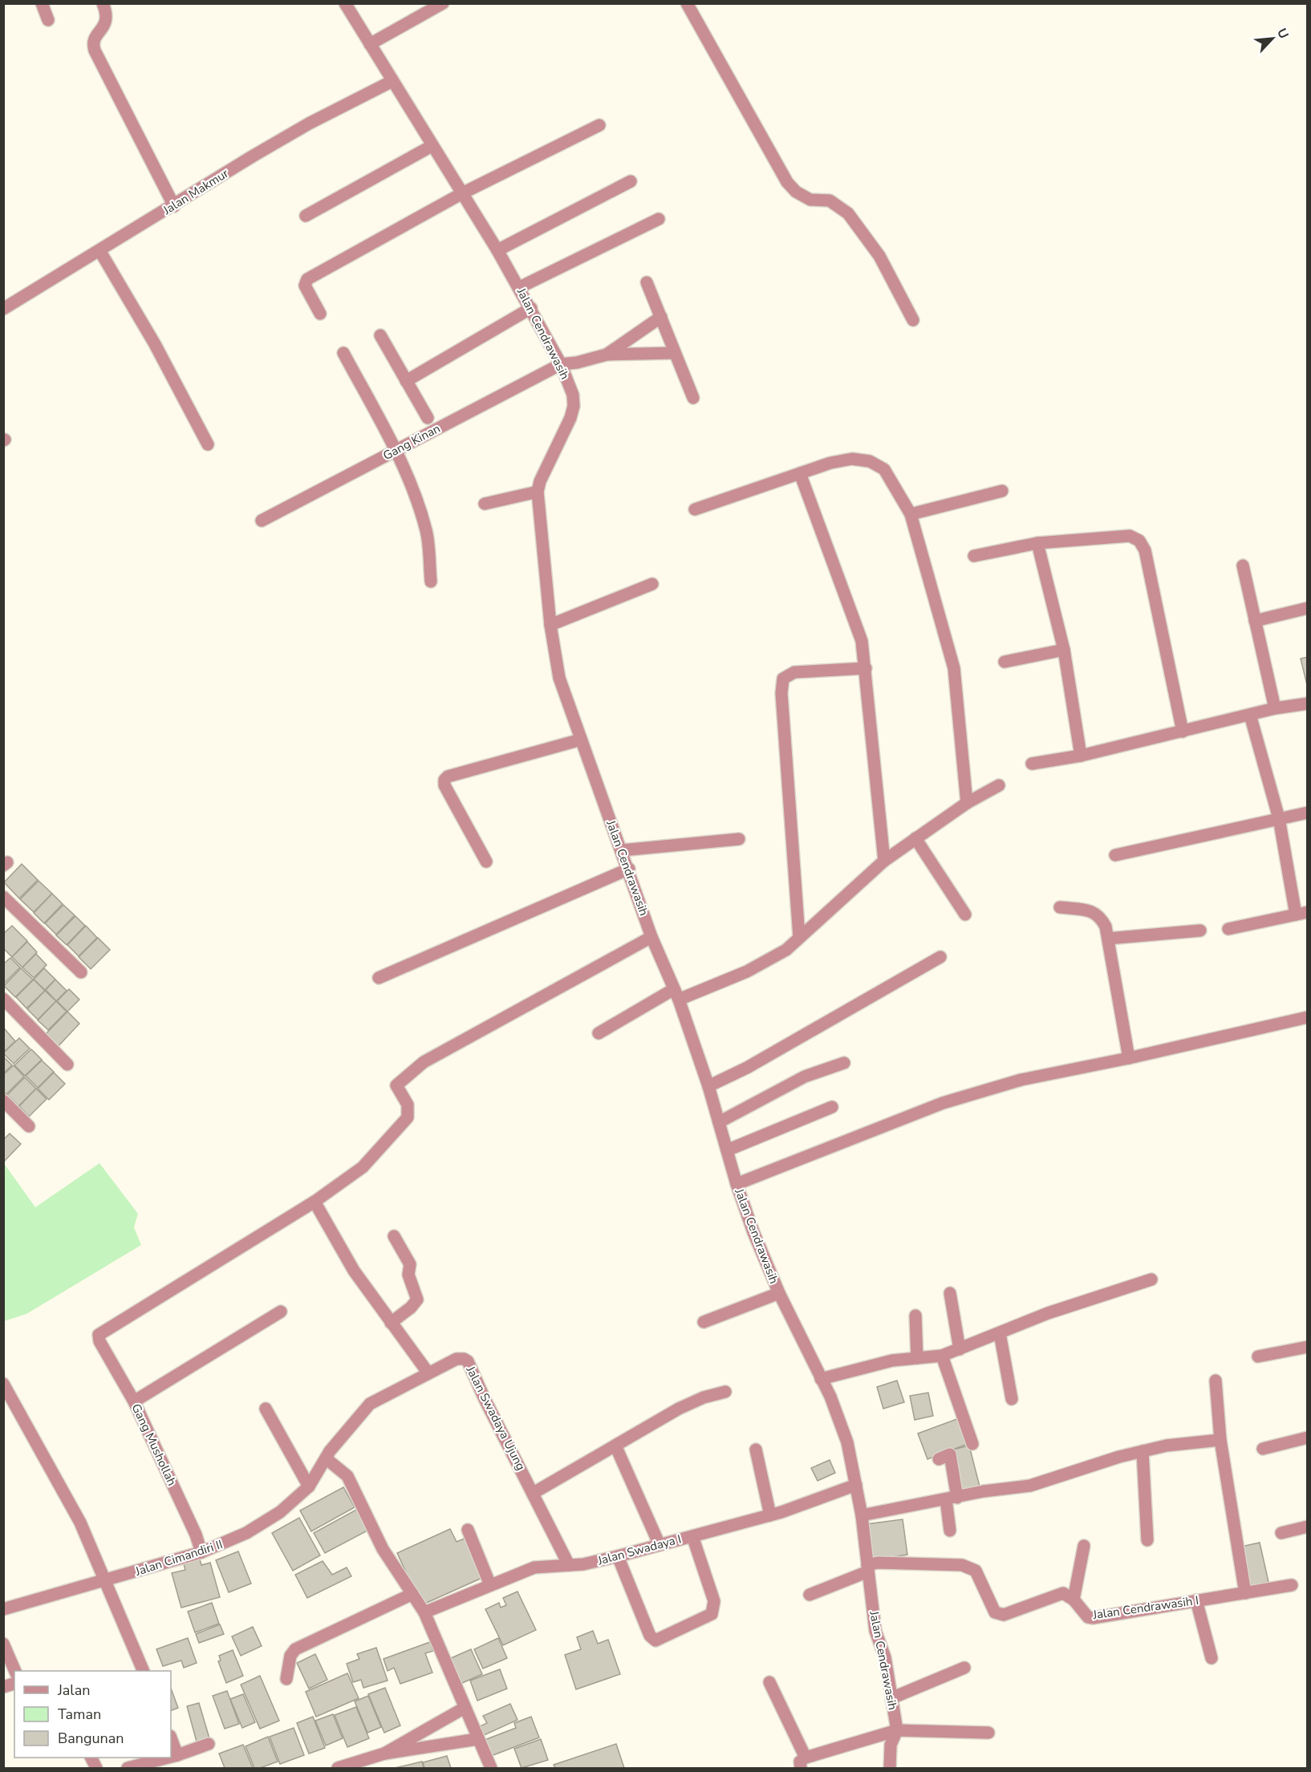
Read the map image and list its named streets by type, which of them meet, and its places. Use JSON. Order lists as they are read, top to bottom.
{
  "streets": {
    "street": [
      "Jalan Makmur",
      "Jalan Cendrawasih",
      "Gang Kinan",
      "Jalan Swadaya Ujung",
      "Gang Mushollah",
      "Jalan Swadaya I",
      "Jalan Cimandiri II",
      "Jalan Cendrawasih I"
    ]
  },
  "crossings": [
    ["Jalan Makmur", "Jalan Cendrawasih"],
    ["Jalan Cendrawasih", "Gang Kinan"],
    ["Jalan Cendrawasih", "Jalan Swadaya I"],
    ["Jalan Swadaya Ujung", "Jalan Swadaya I"],
    ["Jalan Swadaya Ujung", "Jalan Cimandiri II"],
    ["Gang Mushollah", "Jalan Cimandiri II"]
  ],
  "legend": ["Jalan", "Taman", "Bangunan"],
  "north": "top right"
}
